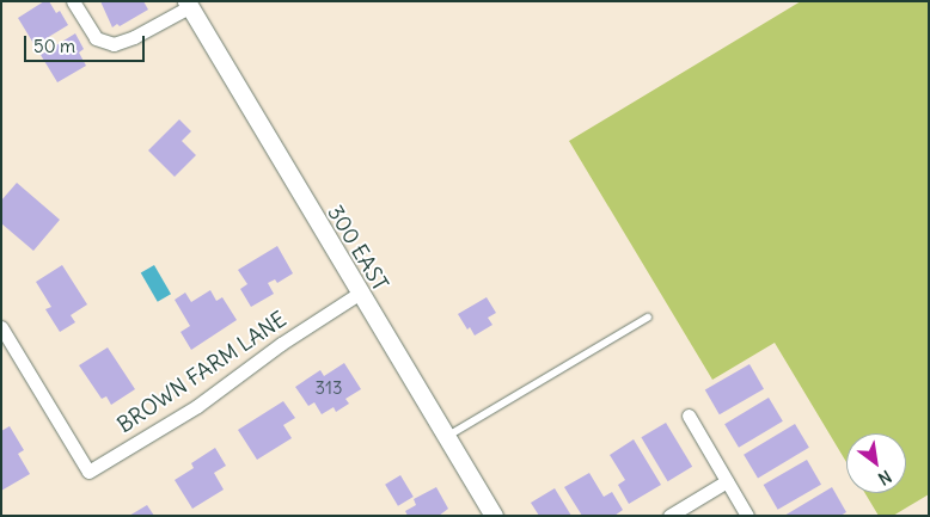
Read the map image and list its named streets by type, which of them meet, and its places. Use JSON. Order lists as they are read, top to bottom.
{
  "streets": {
    "main road": ["300 EAST"],
    "street": ["BROWN FARM LANE"]
  },
  "crossings": [
    ["300 EAST", "BROWN FARM LANE"]
  ],
  "house_numbers": ["313"],
  "scale_bar": "50 m",
  "north": "bottom right"
}
